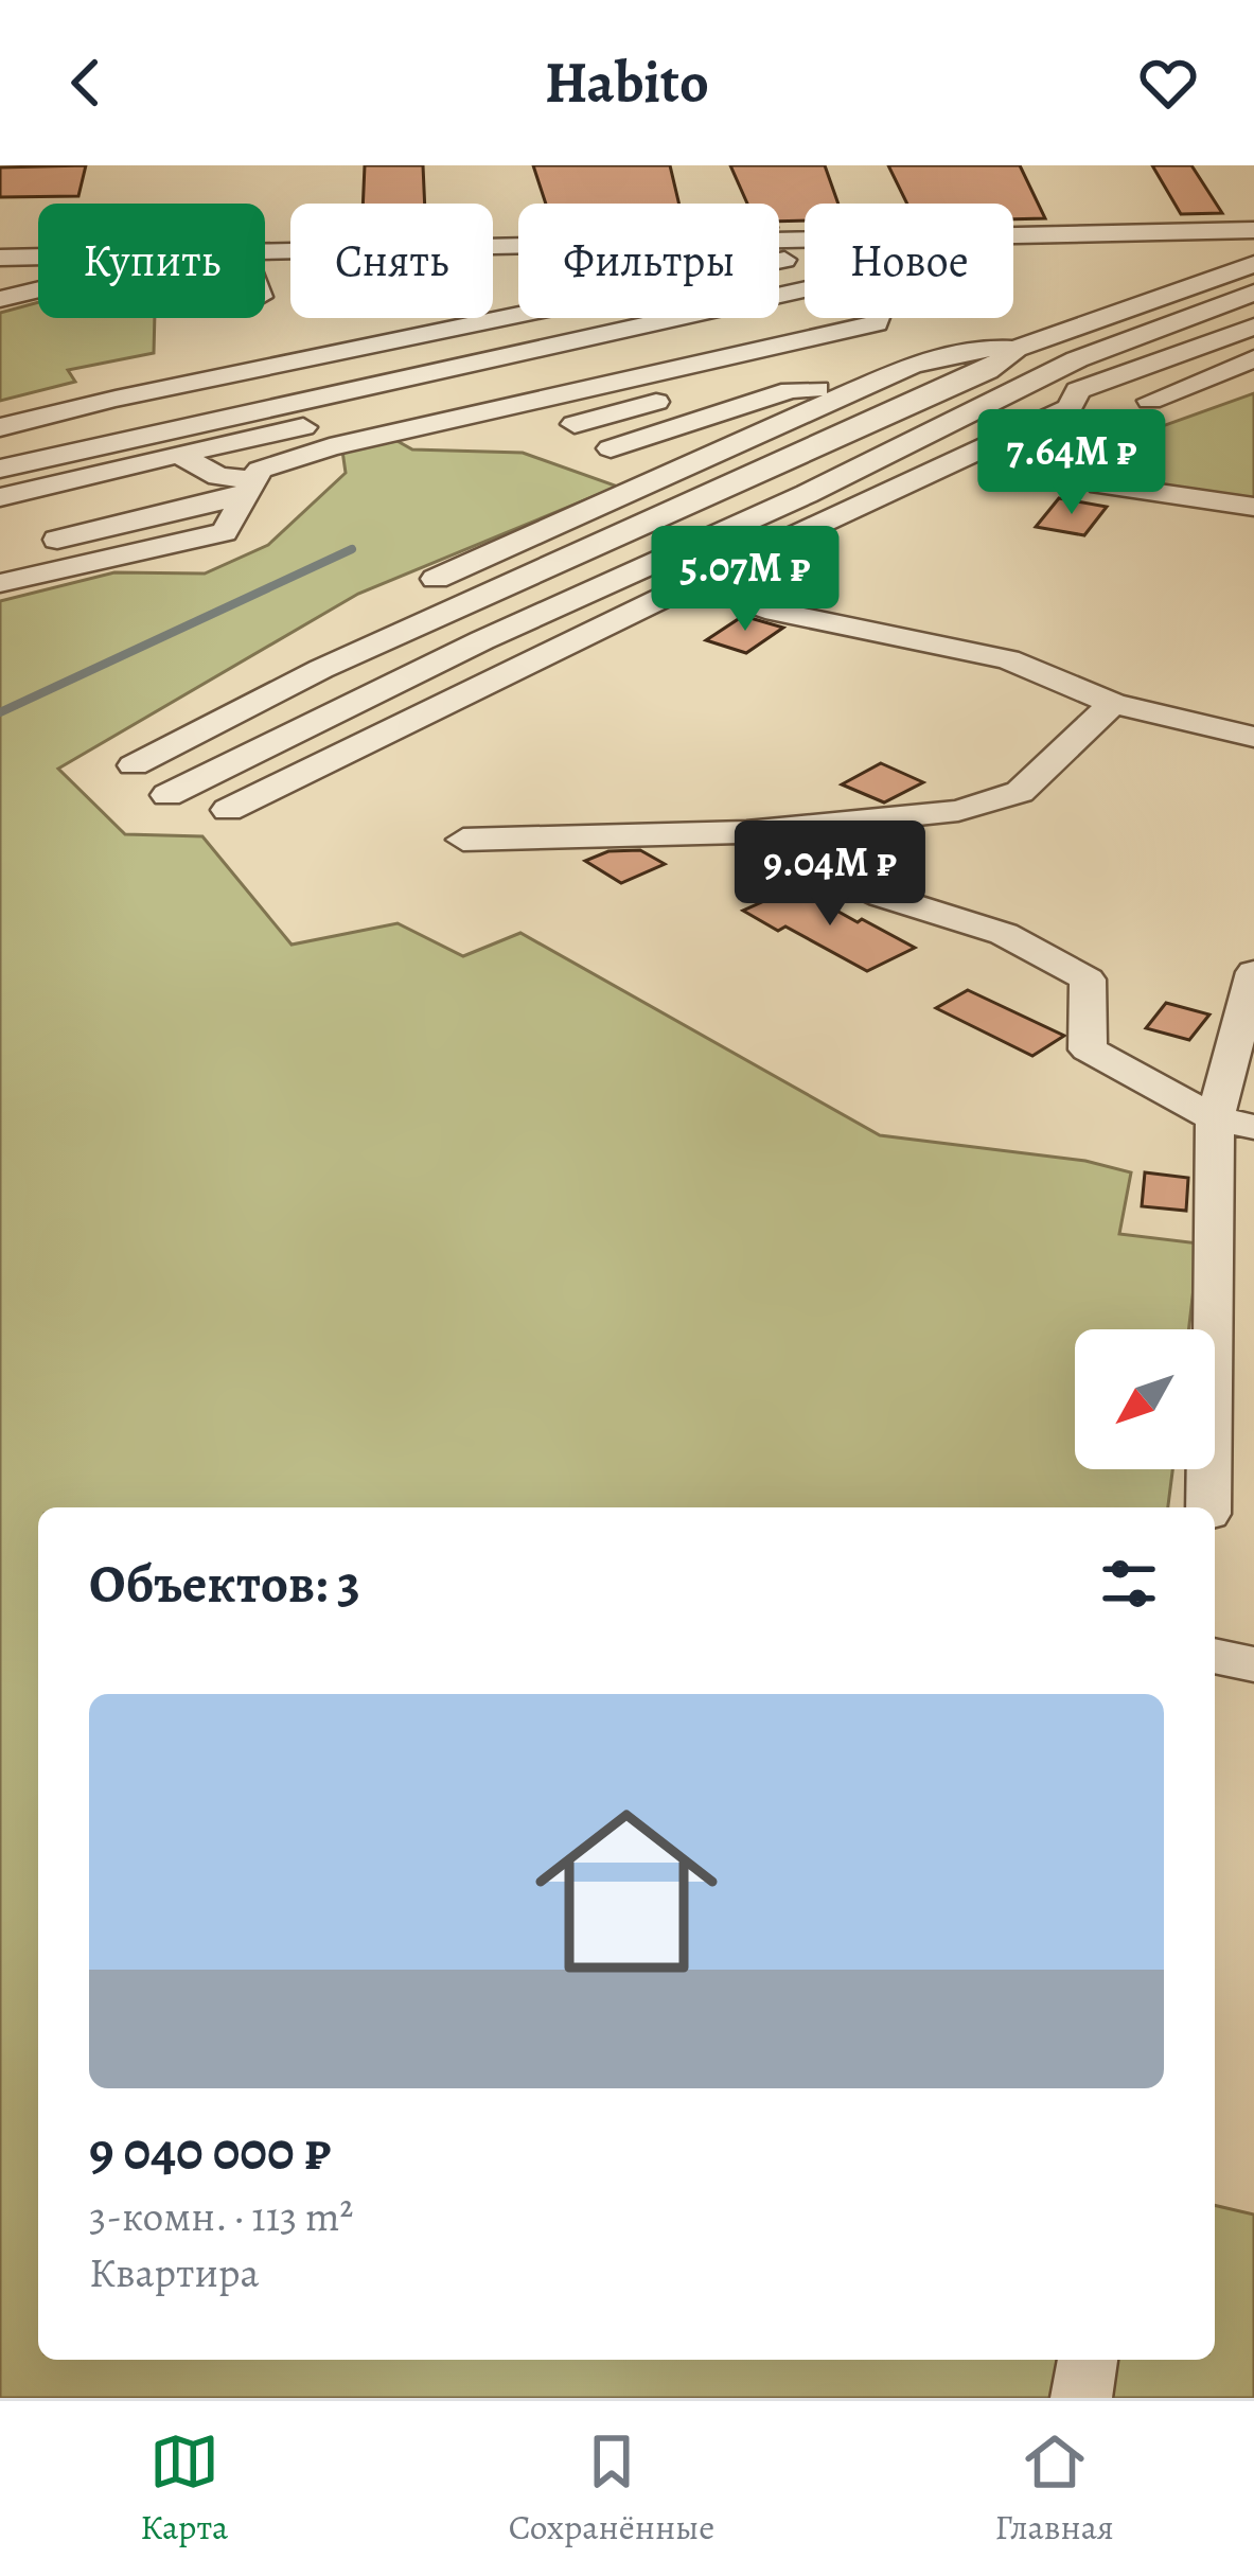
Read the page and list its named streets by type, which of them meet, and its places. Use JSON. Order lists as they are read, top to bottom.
{
  "north": "bottom left",
  "page": {
    "header": "Habito",
    "chip": [
      "Купить",
      "Снять",
      "Фильтры",
      "Новое"
    ],
    "price": ["7.64M ₽", "5.07M ₽", "9.04M ₽"],
    "heading": "Объектов: 3",
    "list": [
      {
        "name": "9 040 000 ₽",
        "note": "3-комн. · 113 m² · Квартира"
      }
    ],
    "tabs": ["Карта", "Сохранённые", "Главная"]
  }
}
